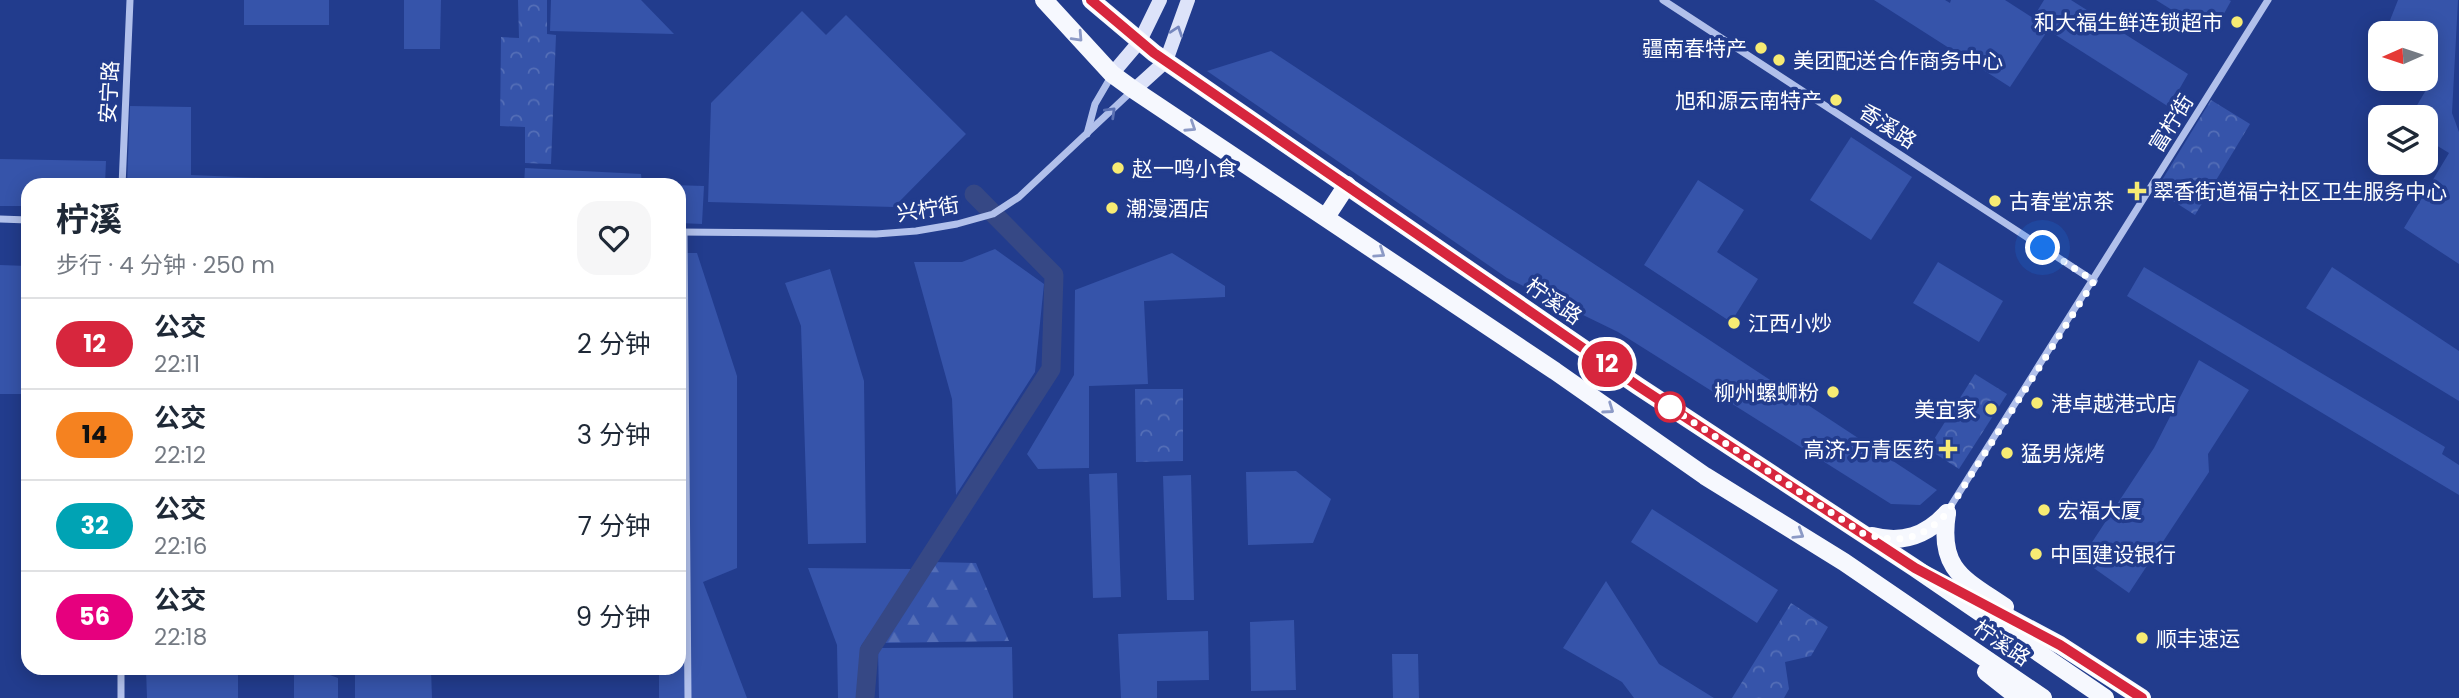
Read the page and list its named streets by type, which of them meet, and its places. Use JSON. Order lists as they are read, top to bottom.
{
  "streets": {
    "main road": ["柠溪路"],
    "street": [
      "安宁路",
      "富柠街",
      "香溪路",
      "兴柠街"
    ]
  },
  "crossings": [
    ["富柠街", "香溪路"],
    ["兴柠街", "柠溪路"]
  ],
  "places": {
    "other": [
      "和大福生鲜连锁超市",
      "疆南春特产",
      "美团配送合作商务中心",
      "旭和源云南特产",
      "赵一鸣小食",
      "古春堂凉茶",
      "潮漫酒店",
      "江西小炒",
      "柳州螺蛳粉",
      "港卓越港式店",
      "美宜家",
      "猛男烧烤",
      "宏福大厦",
      "中国建设银行",
      "顺丰速运"
    ],
    "health": ["翠香街道福宁社区卫生服务中心", "高济·万青医药"]
  },
  "lines": ["bus line 12"],
  "north": "left",
  "page": {
    "on_map": "12",
    "heading": ["柠溪", "步行 · 4 分钟 · 250 m"],
    "list": [
      {
        "mark": "12",
        "name": "公交",
        "note": "22:11",
        "value": "2 分钟"
      },
      {
        "mark": "14",
        "name": "公交",
        "note": "22:12",
        "value": "3 分钟"
      },
      {
        "mark": "32",
        "name": "公交",
        "note": "22:16",
        "value": "7 分钟"
      },
      {
        "mark": "56",
        "name": "公交",
        "note": "22:18",
        "value": "9 分钟"
      }
    ]
  }
}
